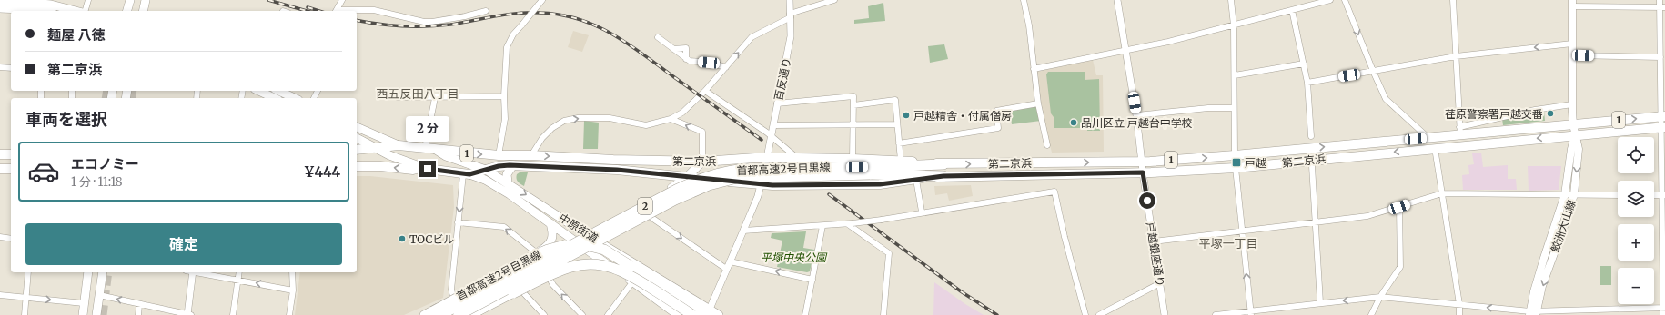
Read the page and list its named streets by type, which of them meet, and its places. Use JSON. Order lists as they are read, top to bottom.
{
  "streets": {
    "highway": [
      "1",
      "第二京浜",
      "首都高速2号目黒線",
      "2"
    ],
    "main road": ["鮫洲大山線", "中原街道"],
    "street": ["百反通り", "戸越銀座通り"]
  },
  "crossings": [
    ["百反通り", "第二京浜"],
    ["百反通り", "首都高速2号目黒線"],
    ["百反通り", "中原街道"],
    ["第二京浜", "首都高速2号目黒線"],
    ["第二京浜", "2"],
    ["第二京浜", "鮫洲大山線"],
    ["第二京浜", "中原街道"],
    ["第二京浜", "戸越銀座通り"],
    ["首都高速2号目黒線", "2"],
    ["首都高速2号目黒線", "中原街道"],
    ["2", "中原街道"]
  ],
  "districts": ["西五反田八丁目", "平塚一丁目"],
  "parks": ["平塚中央公園"],
  "places": {
    "other": [
      "荏原警察署戸越交番",
      "戸越精舎・付属僧房",
      "品川区立 戸越台中学校",
      "TOCビル"
    ],
    "transit": ["戸越"]
  },
  "page": {
    "banner": ["麺屋 八徳", "第二京浜"],
    "heading": "車両を選択",
    "bubble": "2 分",
    "map_buttons": ["+", "−"],
    "list": [
      {
        "name": "エコノミー",
        "note": "1 分 · 11:18",
        "value": "¥444"
      }
    ],
    "buttons": "確定"
  }
}
